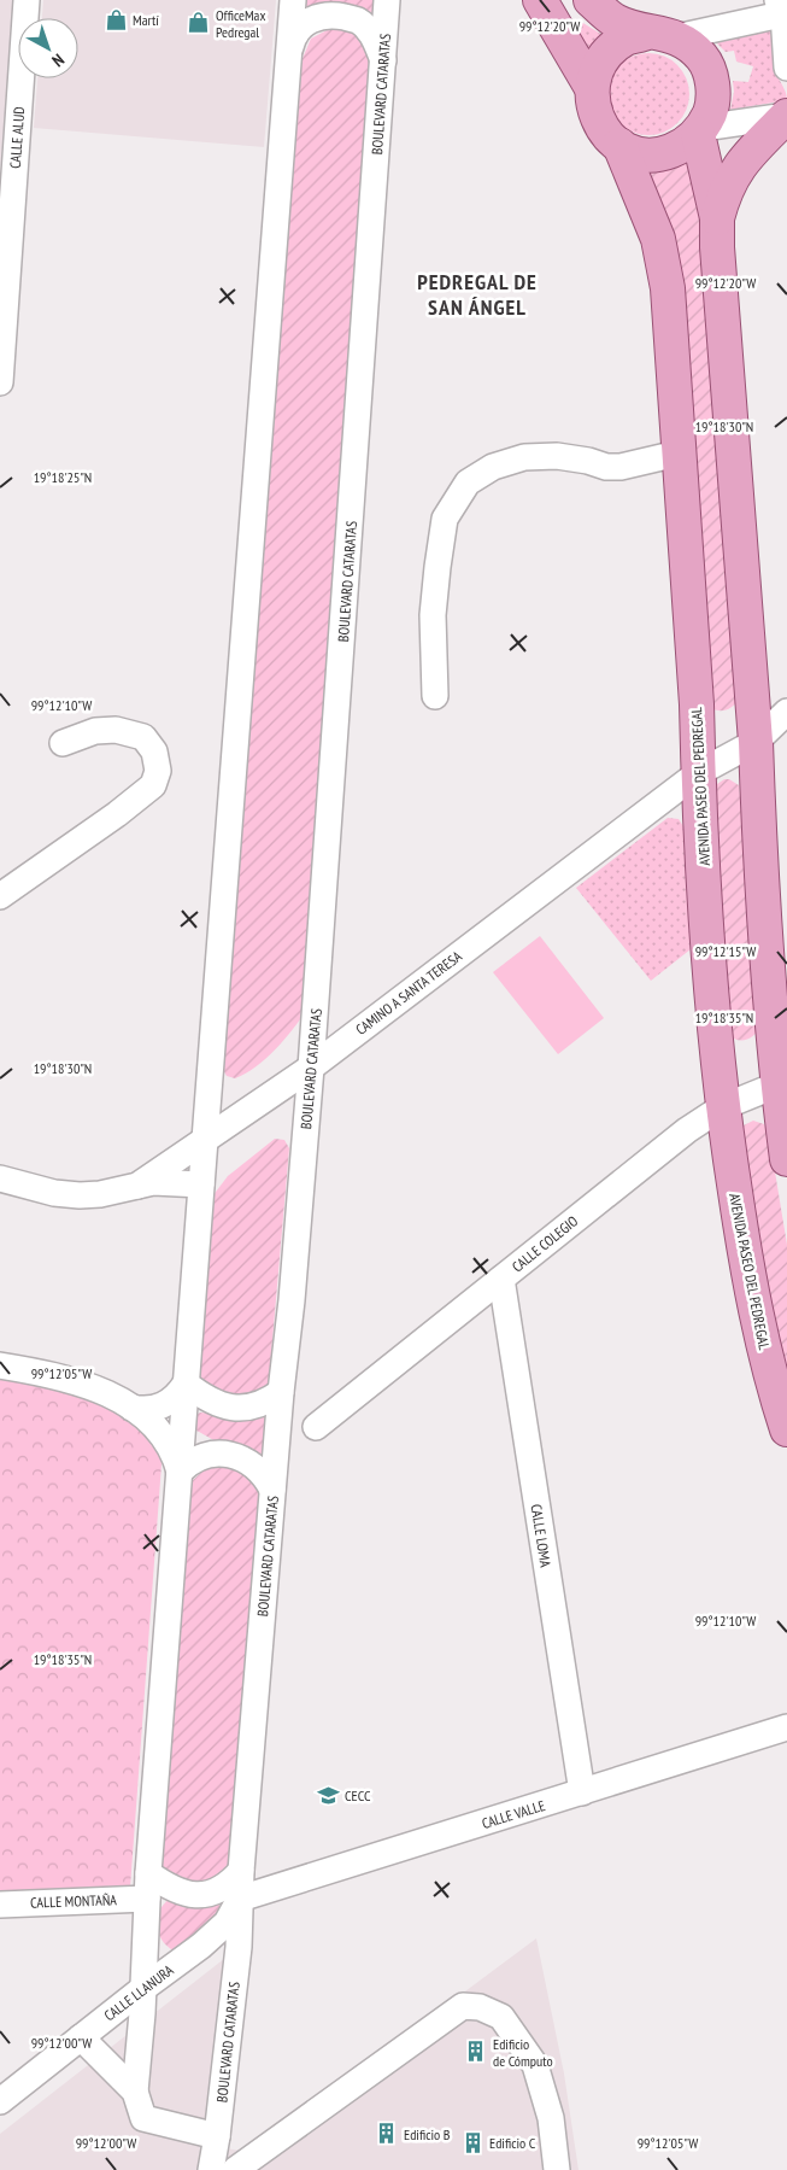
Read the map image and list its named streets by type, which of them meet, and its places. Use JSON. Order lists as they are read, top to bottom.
{
  "streets": {
    "main road": ["AVENIDA PASEO DEL PEDREGAL"],
    "street": [
      "BOULEVARD CATARATAS",
      "CALLE ALUD",
      "CAMINO A SANTA TERESA",
      "CALLE COLEGIO",
      "CALLE LOMA",
      "CALLE VALLE",
      "CALLE MONTAÑA",
      "CALLE LLANURA"
    ]
  },
  "crossings": [
    ["BOULEVARD CATARATAS", "CAMINO A SANTA TERESA"],
    ["BOULEVARD CATARATAS", "CALLE VALLE"],
    ["BOULEVARD CATARATAS", "CALLE LLANURA"],
    ["AVENIDA PASEO DEL PEDREGAL", "CAMINO A SANTA TERESA"],
    ["AVENIDA PASEO DEL PEDREGAL", "CALLE COLEGIO"],
    ["CALLE COLEGIO", "CALLE LOMA"],
    ["CALLE LOMA", "CALLE VALLE"],
    ["CALLE VALLE", "CALLE LLANURA"]
  ],
  "districts": ["PEDREGAL DE SAN ÁNGEL"],
  "places": {
    "shop": ["Martí", "OfficeMax Pedregal"],
    "school or university": ["CECC"],
    "building": ["Edificio de Cómputo", "Edificio B", "Edificio C"]
  },
  "north": "bottom right",
  "coordinates": [
    "99°12'20\"W",
    "19°18'30\"N",
    "19°18'25\"N",
    "99°12'10\"W",
    "99°12'15\"W",
    "19°18'35\"N",
    "99°12'05\"W",
    "99°12'00\"W"
  ]
}
